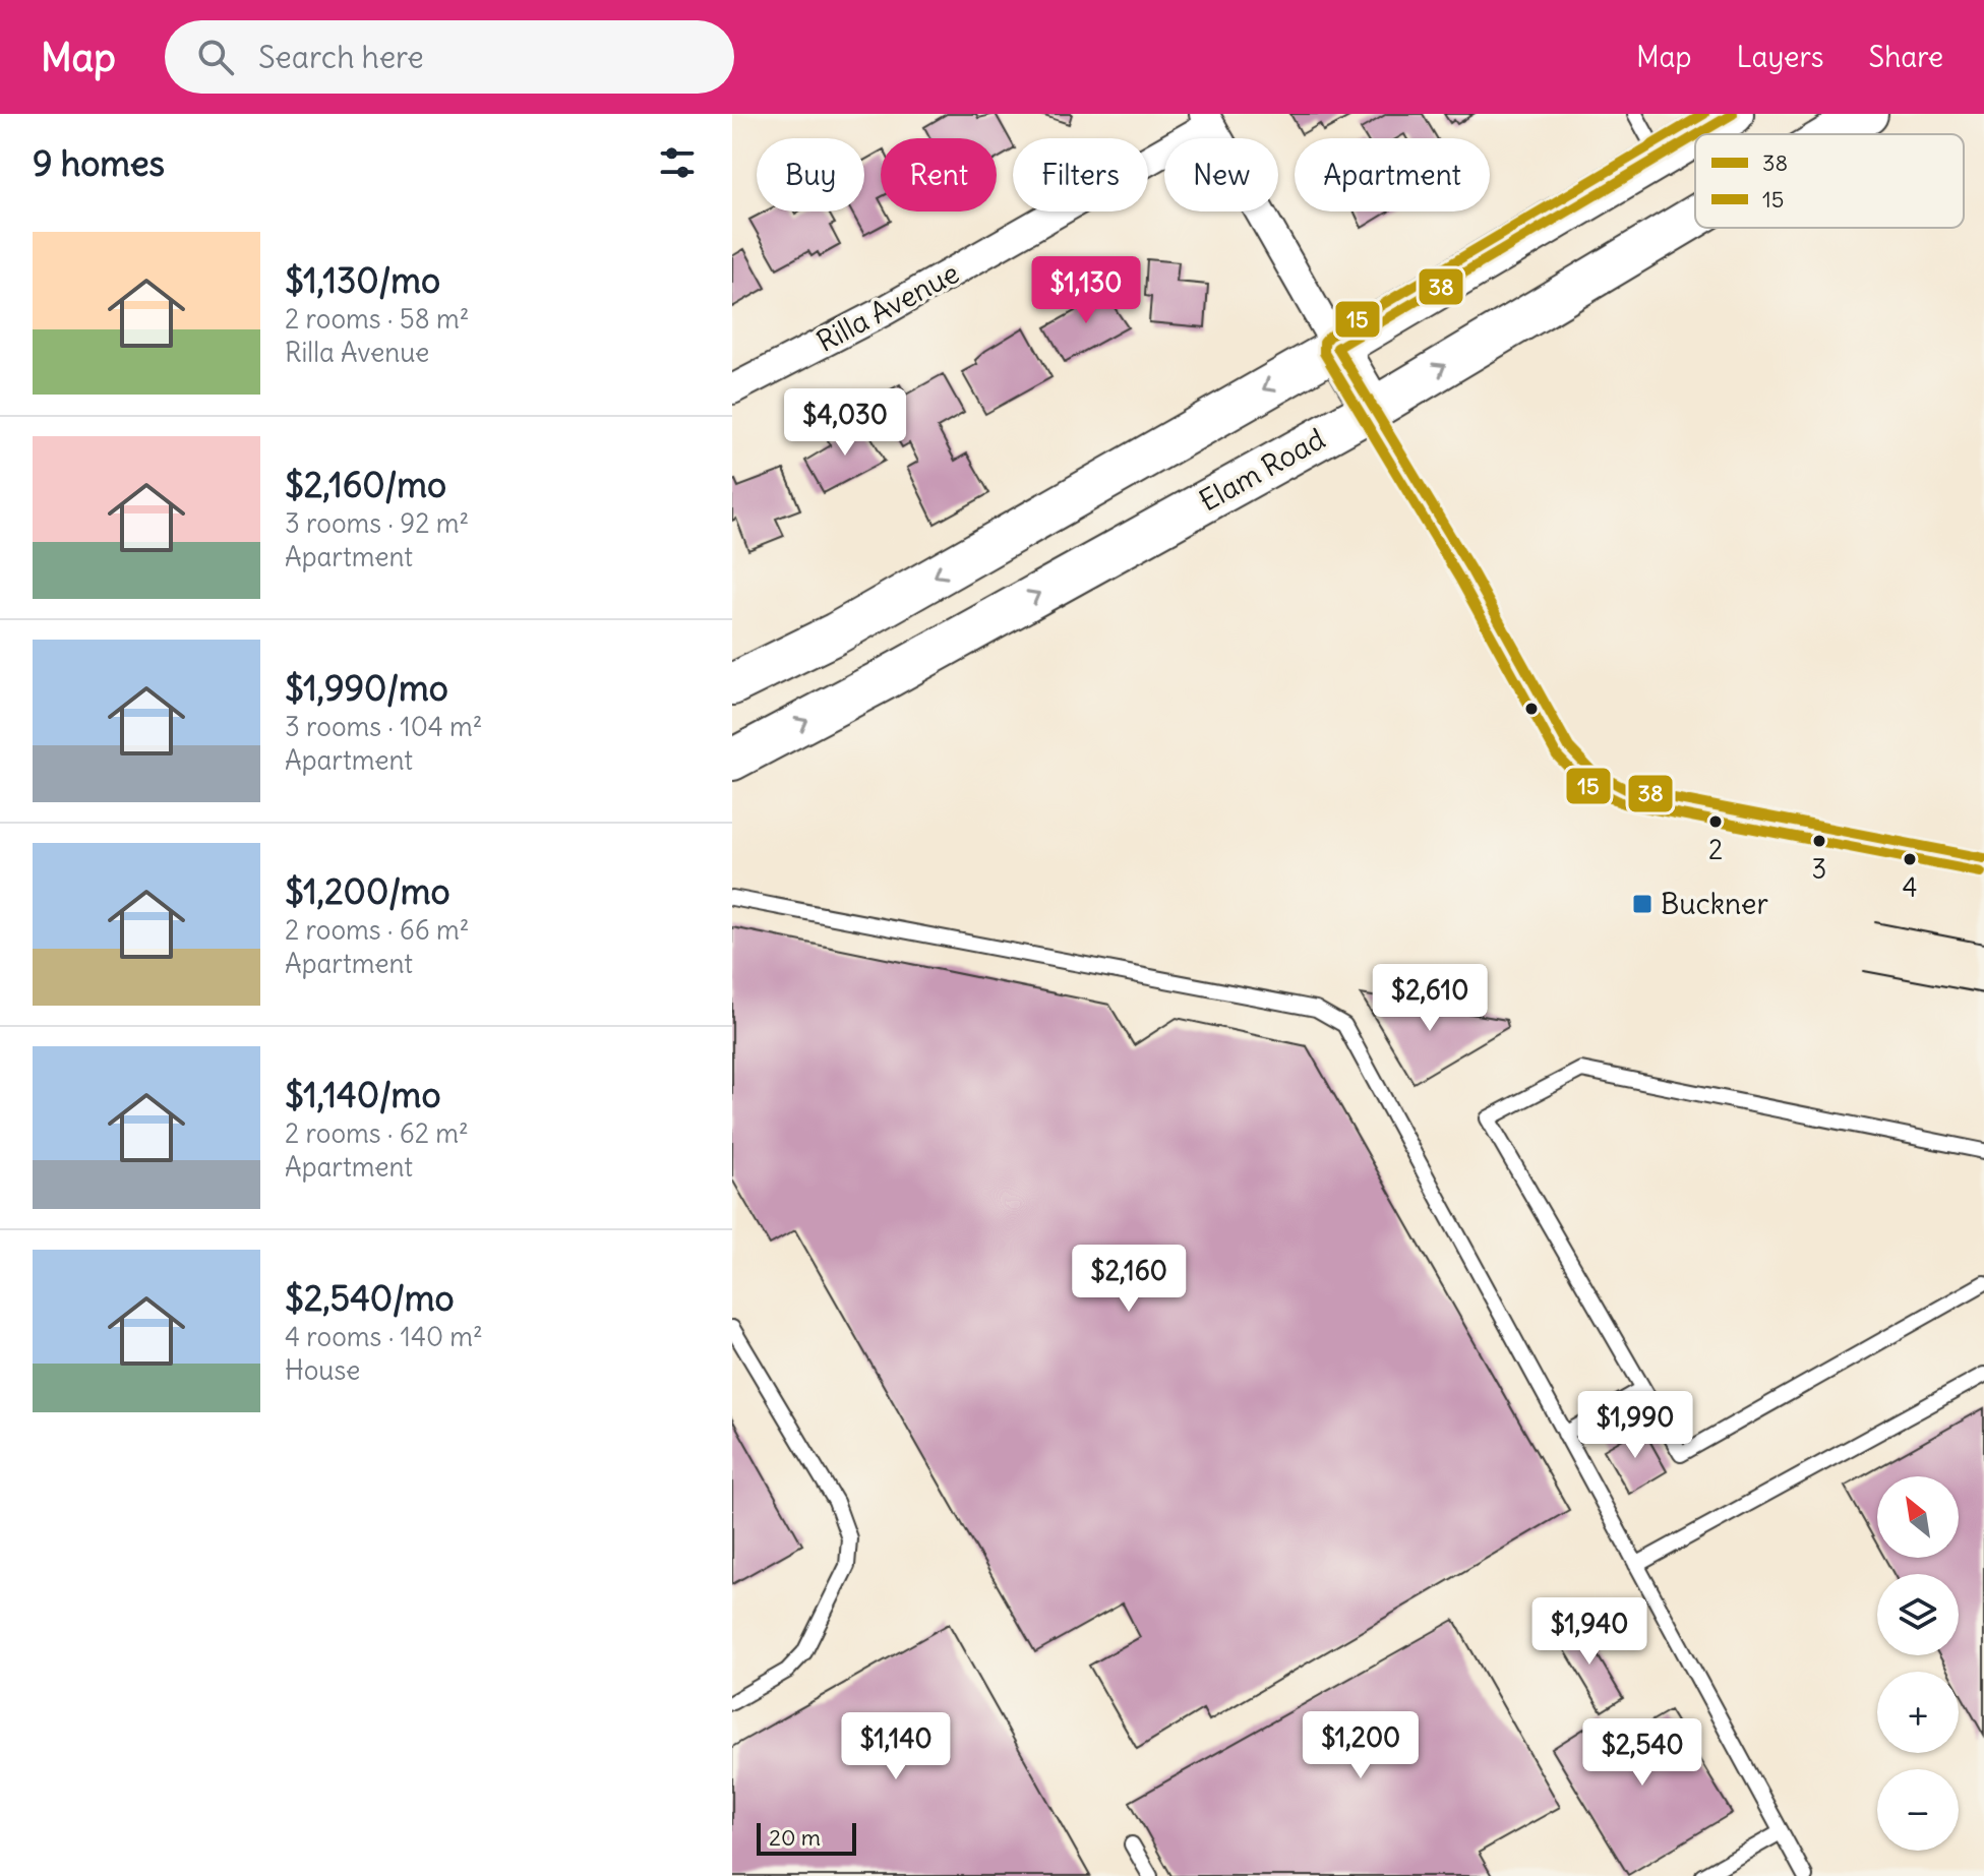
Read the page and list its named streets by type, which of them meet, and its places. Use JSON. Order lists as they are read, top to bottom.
{
  "streets": {
    "main road": ["Elam Road"],
    "street": ["Rilla Avenue"]
  },
  "places": {
    "other": ["2", "3", "4"],
    "transit": ["Buckner"]
  },
  "lines": ["transit line 38", "transit line 15"],
  "legend": ["38", "15"],
  "scale_bar": "20 m",
  "north": "top left",
  "page": {
    "header": "Map",
    "search": "Search here",
    "nav": ["Map", "Layers", "Share"],
    "heading": "9 homes",
    "chip": [
      "Buy",
      "Rent",
      "Filters",
      "New",
      "Apartment"
    ],
    "list": [
      {
        "name": "$1,130/mo",
        "note": "2 rooms · 58 m² · Rilla Avenue"
      },
      {
        "name": "$2,160/mo",
        "note": "3 rooms · 92 m² · Apartment"
      },
      {
        "name": "$1,990/mo",
        "note": "3 rooms · 104 m² · Apartment"
      },
      {
        "name": "$1,200/mo",
        "note": "2 rooms · 66 m² · Apartment"
      },
      {
        "name": "$1,140/mo",
        "note": "2 rooms · 62 m² · Apartment"
      },
      {
        "name": "$2,540/mo",
        "note": "4 rooms · 140 m² · House"
      }
    ],
    "price": [
      "$1,130",
      "$4,030",
      "$2,610",
      "$2,160",
      "$1,990",
      "$1,940",
      "$1,200",
      "$1,140",
      "$2,540"
    ],
    "map_buttons": ["+", "−"],
    "scale": "20 m"
  }
}
